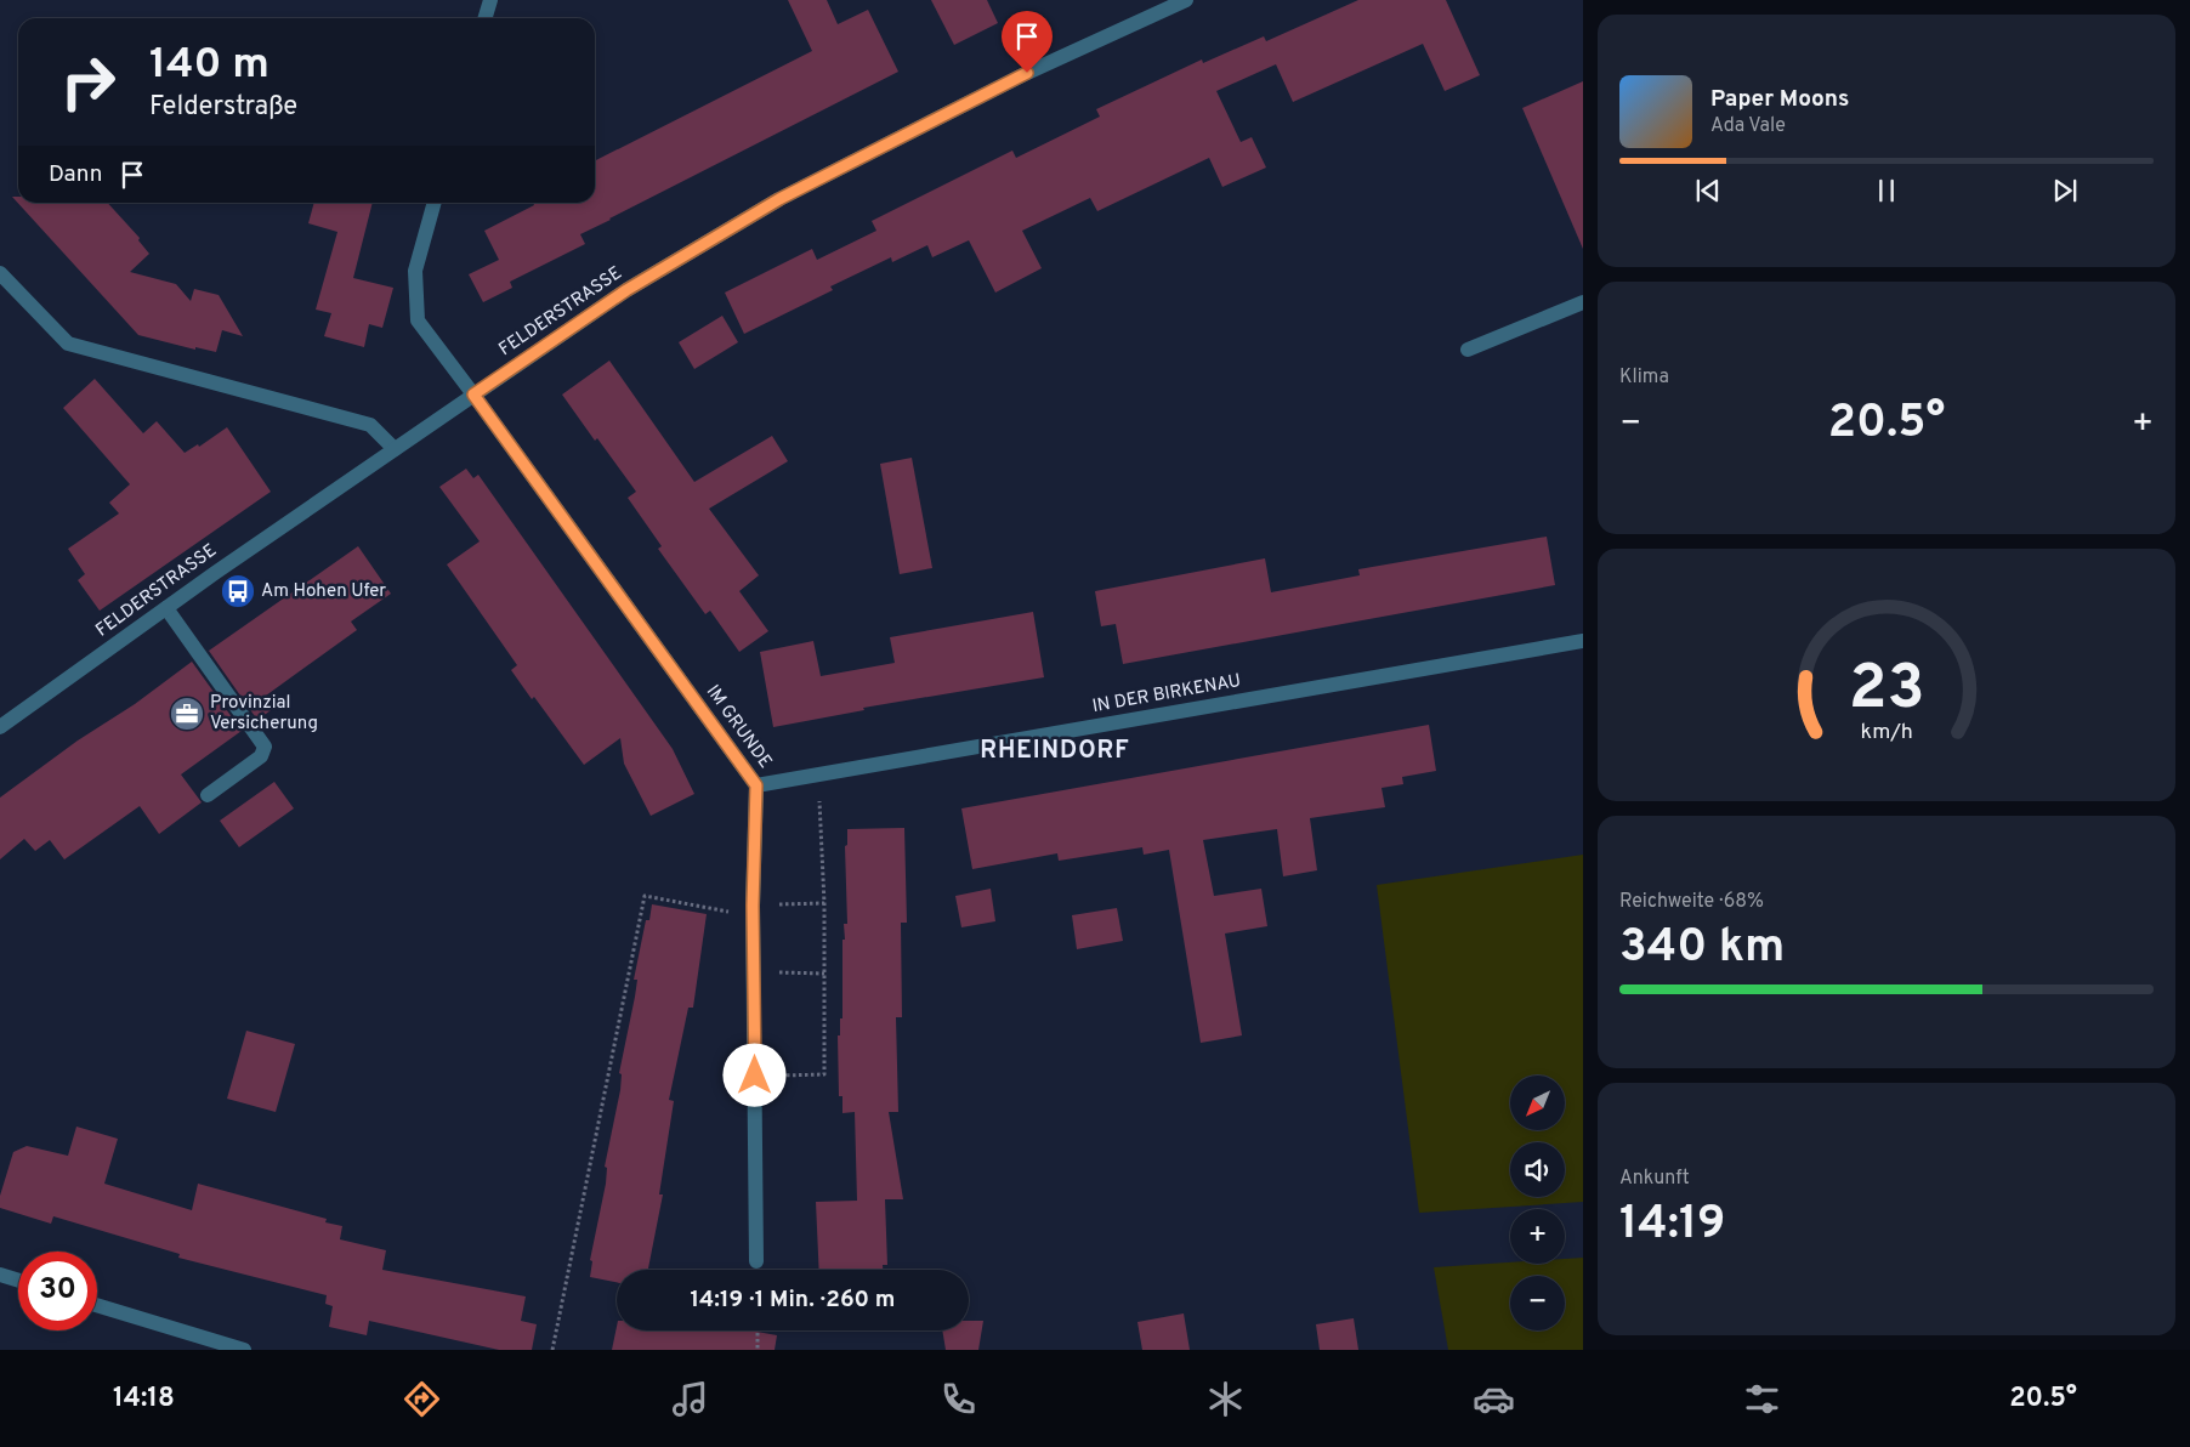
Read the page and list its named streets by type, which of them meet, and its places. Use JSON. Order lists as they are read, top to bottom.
{
  "streets": {
    "street": ["FELDERSTRASSE", "IN DER BIRKENAU", "IM GRUNDE"]
  },
  "crossings": [
    ["FELDERSTRASSE", "IM GRUNDE"],
    ["IN DER BIRKENAU", "IM GRUNDE"]
  ],
  "districts": ["RHEINDORF"],
  "places": {
    "bus stop": ["Am Hohen Ufer"],
    "office": ["Provinzial Versicherung"]
  },
  "north": "bottom left",
  "page": {
    "turn": ["140 m", "Felderstraße"],
    "song": ["Paper Moons", "Ada Vale"],
    "then": "Dann",
    "tile": [
      "Klima",
      ["Reichweite · 68%", "340 km"],
      ["Ankunft", "14:19"]
    ],
    "heat": ["−", "20.5°", "+"],
    "map_buttons": ["+", "−"],
    "limit": "30",
    "trip": "14:19 · 1 Min. · 260 m",
    "tabs": ["14:18", "20.5°"],
    "gauge": ["23", "km/h"]
  }
}
